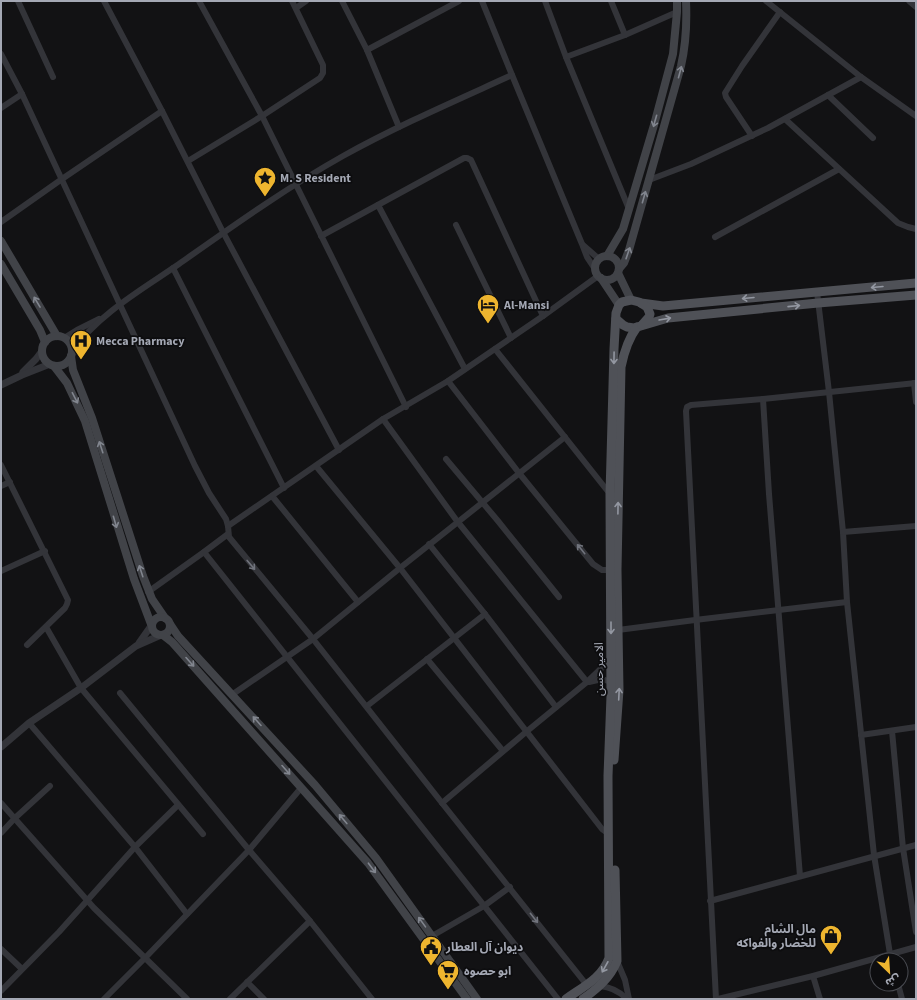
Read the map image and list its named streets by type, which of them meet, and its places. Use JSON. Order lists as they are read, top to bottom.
{
  "streets": {
    "main road": ["الامير حسن"]
  },
  "places": {
    "place": ["M. S Resident"],
    "hotel": ["Al-Mansi"],
    "hospital": ["Mecca Pharmacy"],
    "shop": ["مال الشام للخضار والفواكه"],
    "public building": ["ديوان آل العطار"],
    "supermarket": ["ابو حصوه"]
  },
  "north": "bottom right"
}
